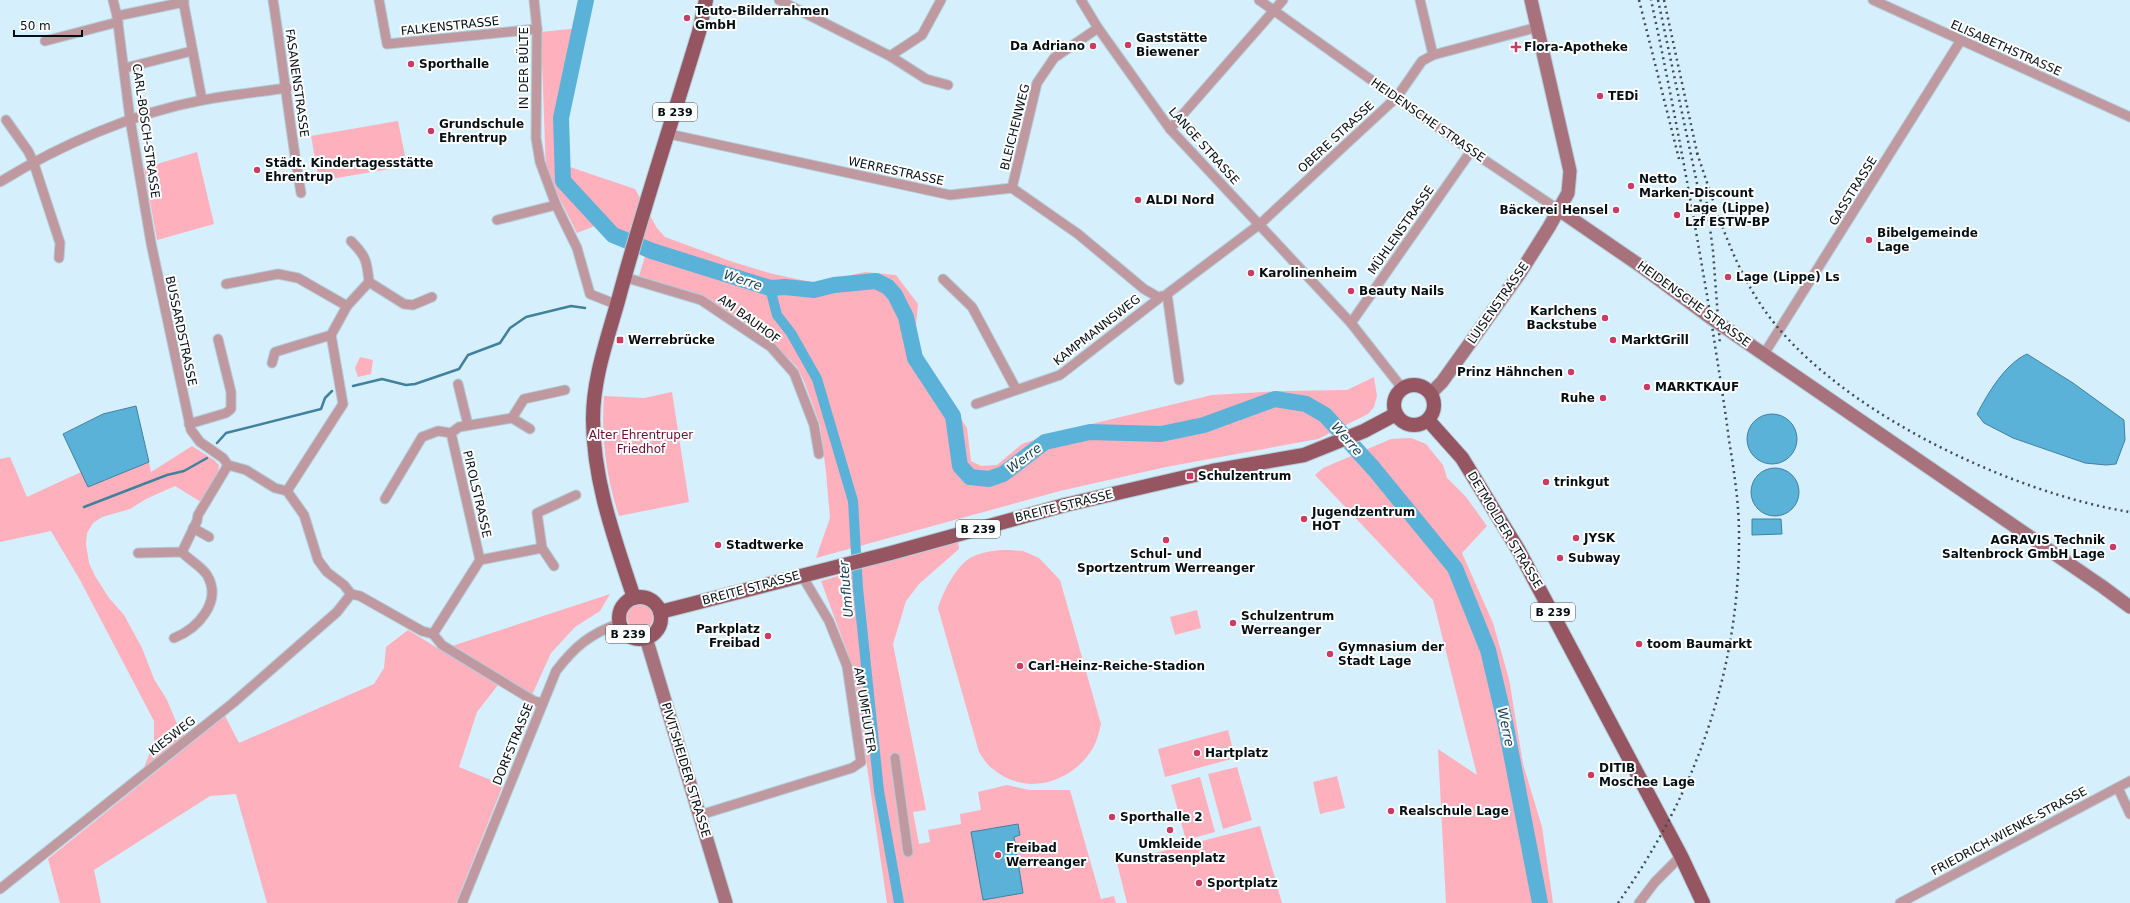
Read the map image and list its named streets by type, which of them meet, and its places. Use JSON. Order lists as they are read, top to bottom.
{
  "streets": {
    "main road": [
      "B 239",
      "HEIDENSCHE STRASSE",
      "LUISENSTRASSE",
      "BREITE STRASSE",
      "DETMOLDER STRASSE",
      "PIVITSHEIDER STRASSE"
    ],
    "street": [
      "FALKENSTRASSE",
      "ELISABETHSTRASSE",
      "IN DER BÜLTE",
      "FASANENSTRASSE",
      "BLEICHENWEG",
      "CARL-BOSCH-STRASSE",
      "OBERE STRASSE",
      "LANGE STRASSE",
      "WERRESTRASSE",
      "GASSTRASSE",
      "MÜHLENSTRASSE",
      "AM BAUHOF",
      "KAMPMANNSWEG",
      "BUSSARDSTRASSE",
      "PIROLSTRASSE",
      "AM UMFLUTER",
      "KIESWEG",
      "DORFSTRASSE",
      "FRIEDRICH-WIENKE-STRASSE"
    ]
  },
  "crossings": [
    ["FALKENSTRASSE", "IN DER BÜLTE"],
    ["ELISABETHSTRASSE", "GASSTRASSE"],
    ["IN DER BÜLTE", "B 239"],
    ["B 239", "WERRESTRASSE"],
    ["B 239", "AM BAUHOF"],
    ["B 239", "BREITE STRASSE"],
    ["B 239", "DORFSTRASSE"],
    ["B 239", "PIVITSHEIDER STRASSE"],
    ["HEIDENSCHE STRASSE", "OBERE STRASSE"],
    ["HEIDENSCHE STRASSE", "GASSTRASSE"],
    ["HEIDENSCHE STRASSE", "MÜHLENSTRASSE"],
    ["HEIDENSCHE STRASSE", "LUISENSTRASSE"],
    ["BLEICHENWEG", "LANGE STRASSE"],
    ["BLEICHENWEG", "WERRESTRASSE"],
    ["CARL-BOSCH-STRASSE", "BUSSARDSTRASSE"],
    ["OBERE STRASSE", "LANGE STRASSE"],
    ["OBERE STRASSE", "LUISENSTRASSE"],
    ["OBERE STRASSE", "KAMPMANNSWEG"],
    ["LUISENSTRASSE", "BREITE STRASSE"],
    ["LUISENSTRASSE", "DETMOLDER STRASSE"],
    ["BREITE STRASSE", "DETMOLDER STRASSE"],
    ["BREITE STRASSE", "AM UMFLUTER"],
    ["BREITE STRASSE", "DORFSTRASSE"],
    ["BREITE STRASSE", "PIVITSHEIDER STRASSE"],
    ["AM UMFLUTER", "PIVITSHEIDER STRASSE"],
    ["DORFSTRASSE", "PIVITSHEIDER STRASSE"]
  ],
  "water": ["Werre", "Umfluter"],
  "parks": ["Alter Ehrentruper Friedhof"],
  "places": {
    "other": [
      "Teuto-Bilderrahmen GmbH",
      "Gaststätte Biewener",
      "Da Adriano",
      "Sporthalle",
      "TEDi",
      "Grundschule Ehrentrup",
      "Städt. Kindertagesstätte Ehrentrup",
      "Netto Marken-Discount",
      "ALDI Nord",
      "Bäckerei Hensel",
      "Lage (Lippe) Lzf ESTW-BP",
      "Bibelgemeinde Lage",
      "Karolinenheim",
      "Lage (Lippe) Ls",
      "Beauty Nails",
      "Karlchens Backstube",
      "MarktGrill",
      "Prinz Hähnchen",
      "MARKTKAUF",
      "Ruhe",
      "trinkgut",
      "Jugendzentrum HOT",
      "JYSK",
      "Schul- und Sportzentrum Werreanger",
      "Stadtwerke",
      "AGRAVIS Technik Saltenbrock GmbH Lage",
      "Subway",
      "Schulzentrum Werreanger",
      "Parkplatz Freibad",
      "toom Baumarkt",
      "Gymnasium der Stadt Lage",
      "Carl-Heinz-Reiche-Stadion",
      "Hartplatz",
      "DITIB Moschee Lage",
      "Realschule Lage",
      "Sporthalle 2",
      "Umkleide Kunstrasenplatz",
      "Freibad Werreanger",
      "Sportplatz"
    ],
    "health": ["Flora-Apotheke"],
    "transit": ["Werrebrücke", "Schulzentrum"]
  },
  "scale_bar": "50 m"
}
